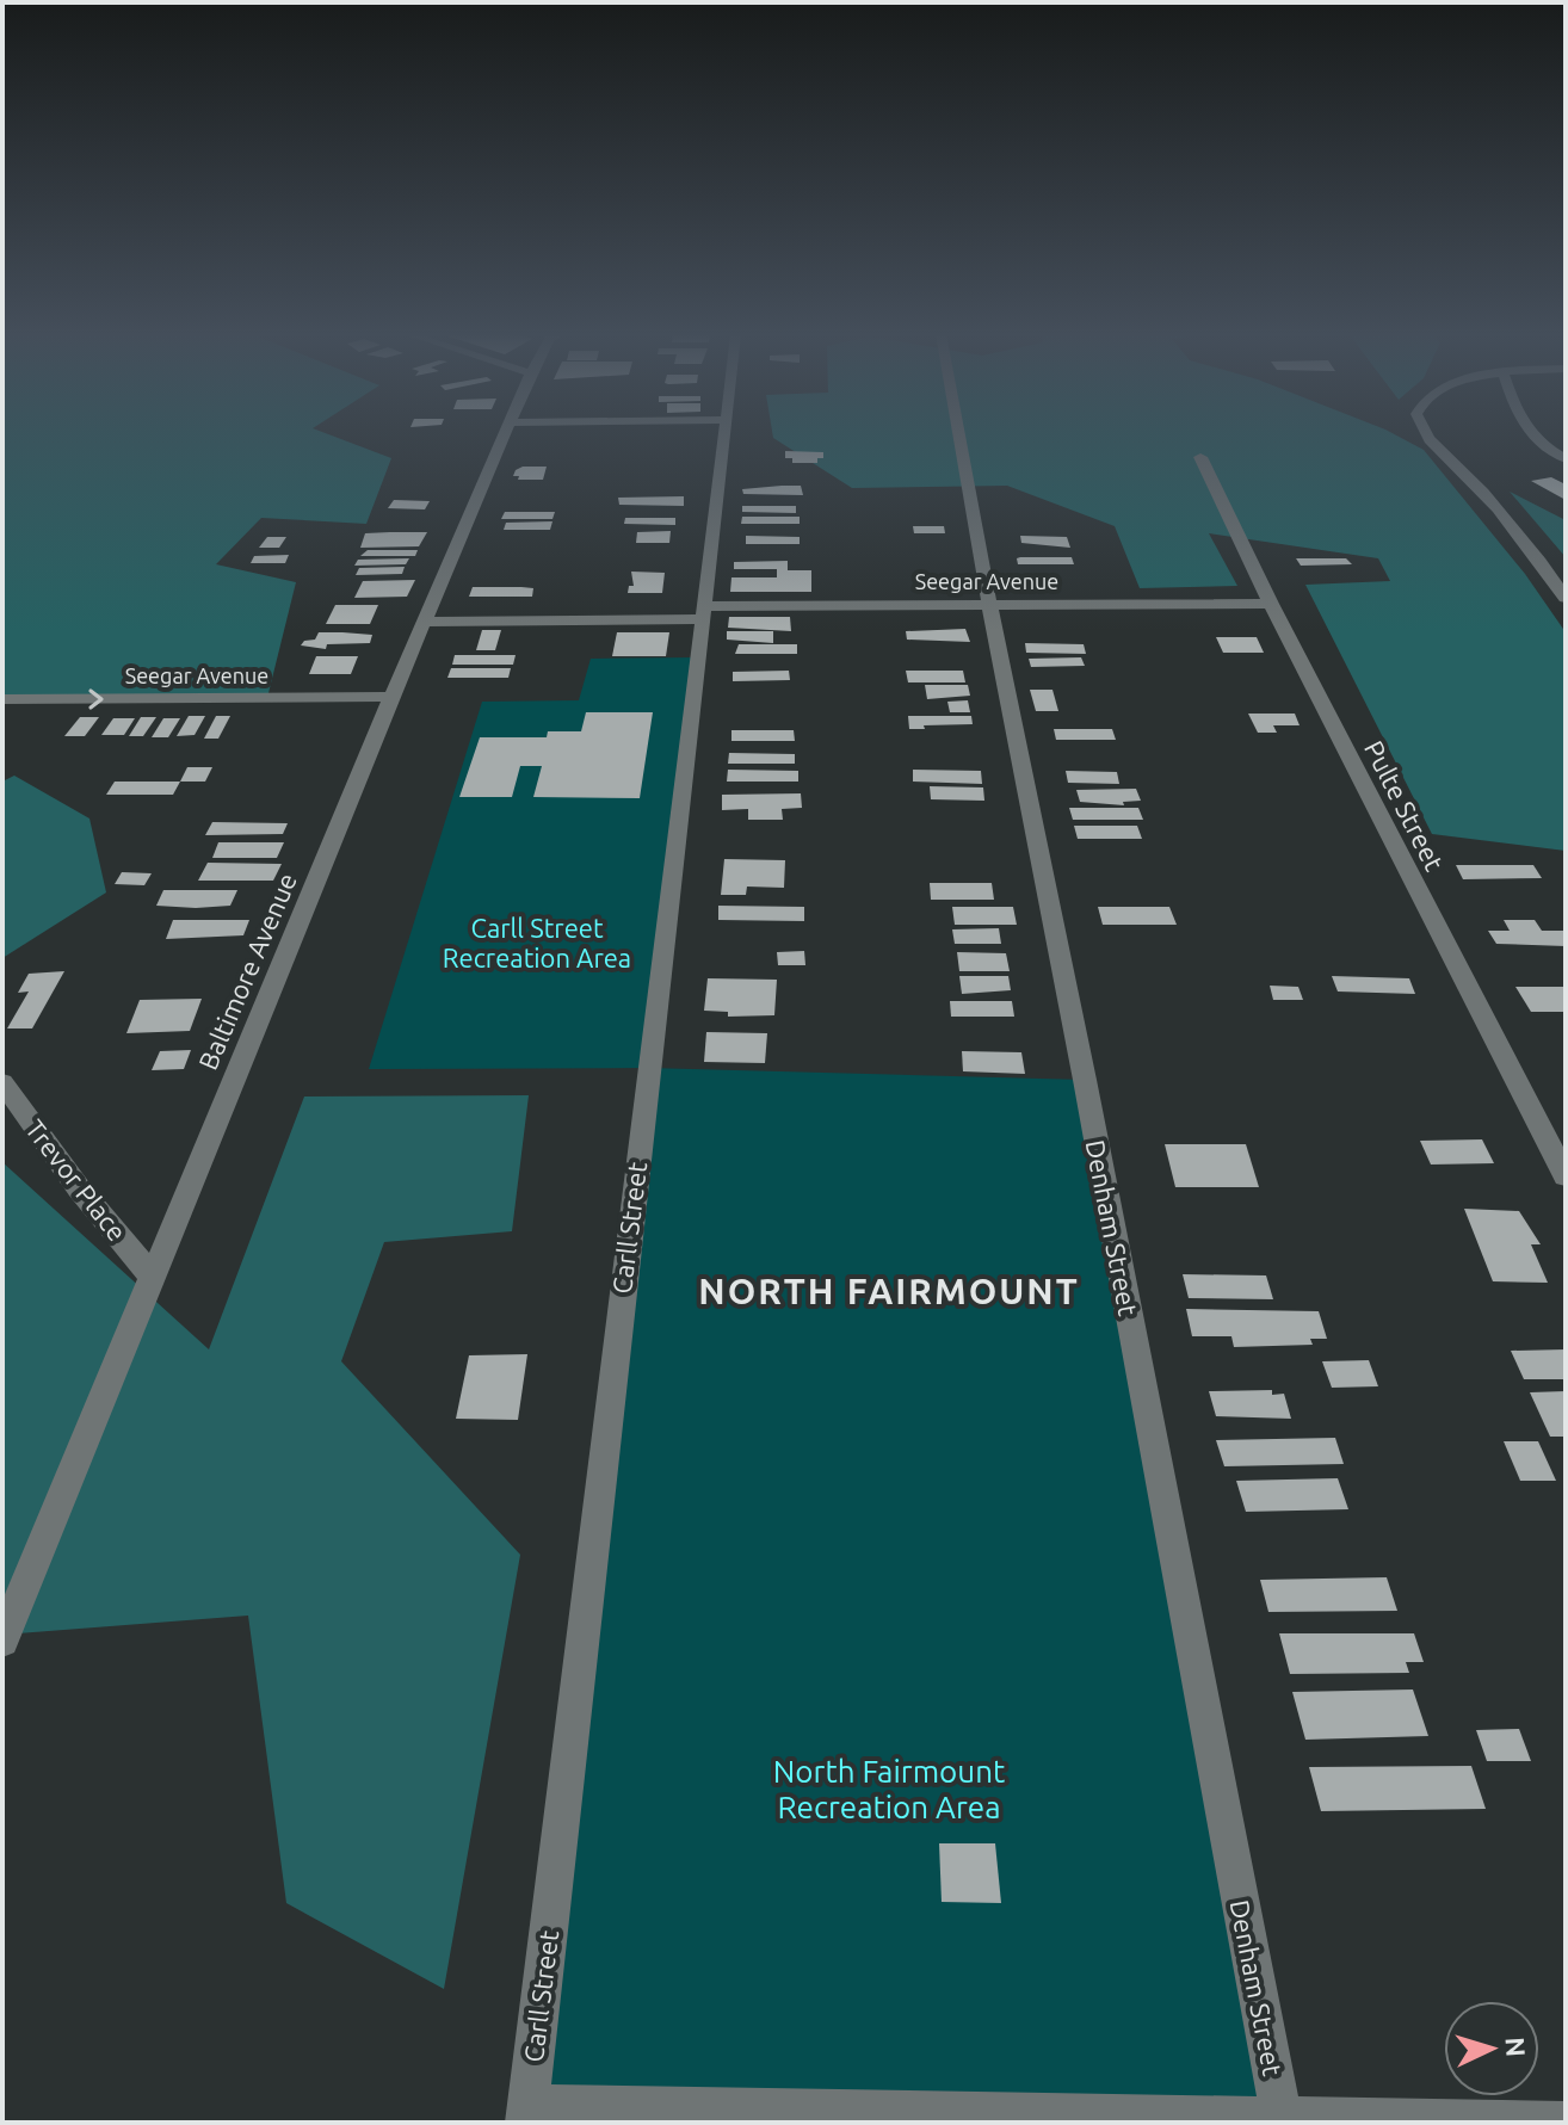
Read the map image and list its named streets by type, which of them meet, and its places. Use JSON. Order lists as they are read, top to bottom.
{
  "streets": {
    "street": [
      "Seegar Avenue",
      "Pulte Street",
      "Baltimore Avenue",
      "Trevor Place",
      "Carll Street",
      "Denham Street"
    ]
  },
  "crossings": [
    ["Seegar Avenue", "Pulte Street"],
    ["Seegar Avenue", "Baltimore Avenue"],
    ["Seegar Avenue", "Carll Street"],
    ["Seegar Avenue", "Denham Street"],
    ["Baltimore Avenue", "Trevor Place"]
  ],
  "districts": ["NORTH FAIRMOUNT"],
  "parks": ["Carll Street Recreation Area", "North Fairmount Recreation Area"],
  "north": "right"
}
